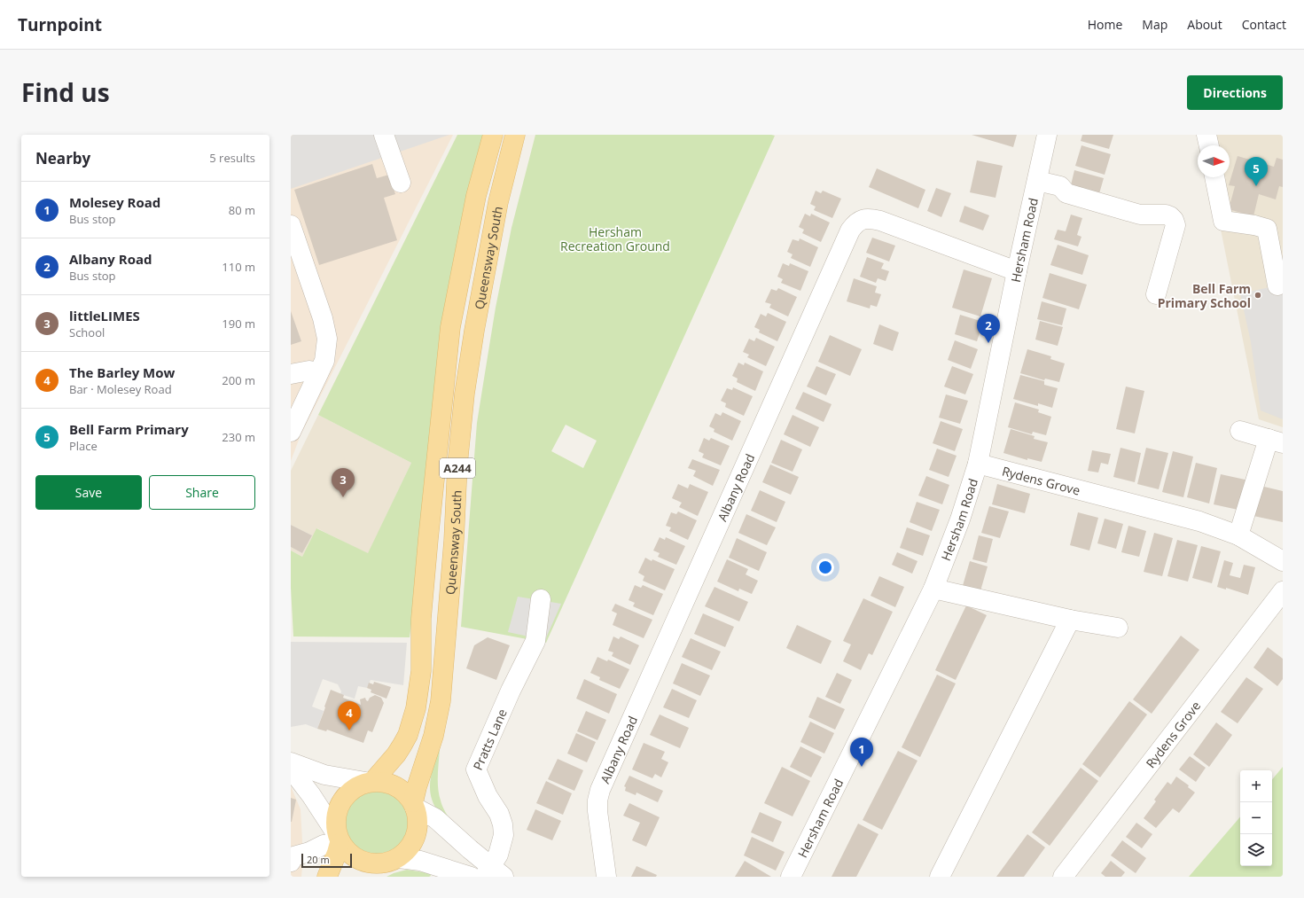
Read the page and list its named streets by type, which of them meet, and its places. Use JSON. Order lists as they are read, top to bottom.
{
  "streets": {
    "main road": ["Queensway South", "A244"],
    "street": [
      "Hersham Road",
      "Rydens Grove",
      "Albany Road",
      "Pratts Lane"
    ]
  },
  "crossings": [
    ["Hersham Road", "Rydens Grove"],
    ["Hersham Road", "Albany Road"]
  ],
  "parks": ["Hersham Recreation Ground"],
  "places": ["Bell Farm Primary School"],
  "scale_bar": "20 m",
  "north": "right",
  "page": {
    "header": "Turnpoint",
    "nav": [
      "Home",
      "Map",
      "About",
      "Contact"
    ],
    "title": "Find us",
    "buttons": [
      "Directions",
      ["Save", "Share"]
    ],
    "heading": ["Nearby", "5 results"],
    "pins": [
      "5",
      "2",
      "3",
      "4",
      "1"
    ],
    "list": [
      {
        "mark": "1",
        "name": "Molesey Road",
        "note": "Bus stop",
        "value": "80 m"
      },
      {
        "mark": "2",
        "name": "Albany Road",
        "note": "Bus stop",
        "value": "110 m"
      },
      {
        "mark": "3",
        "name": "littleLIMES",
        "note": "School",
        "value": "190 m"
      },
      {
        "mark": "4",
        "name": "The Barley Mow",
        "note": "Bar · Molesey Road",
        "value": "200 m"
      },
      {
        "mark": "5",
        "name": "Bell Farm Primary",
        "note": "Place",
        "value": "230 m"
      }
    ],
    "map_buttons": ["+", "−"],
    "scale": "20 m"
  }
}
